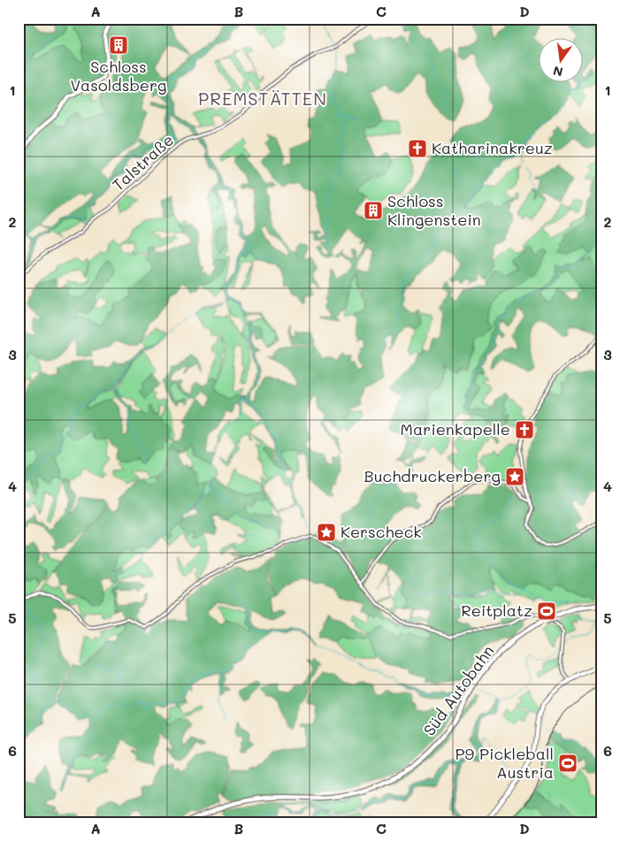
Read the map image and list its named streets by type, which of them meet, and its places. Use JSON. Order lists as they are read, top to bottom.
{
  "streets": {
    "highway": ["Süd Autobahn"],
    "street": ["Talstraße"]
  },
  "districts": ["PREMSTÄTTEN"],
  "places": {
    "building": ["Schloss Vasoldsberg", "Schloss Klingenstein"],
    "church": ["Katharinakreuz", "Marienkapelle"],
    "place": ["Buchdruckerberg", "Kerscheck"],
    "sports": ["Reitplatz", "P9 Pickleball Austria"]
  },
  "north": "bottom",
  "grid": {
    "columns": [
      "A",
      "B",
      "C",
      "D"
    ],
    "rows": [
      "1",
      "2",
      "3",
      "4",
      "5",
      "6"
    ]
  }
}
